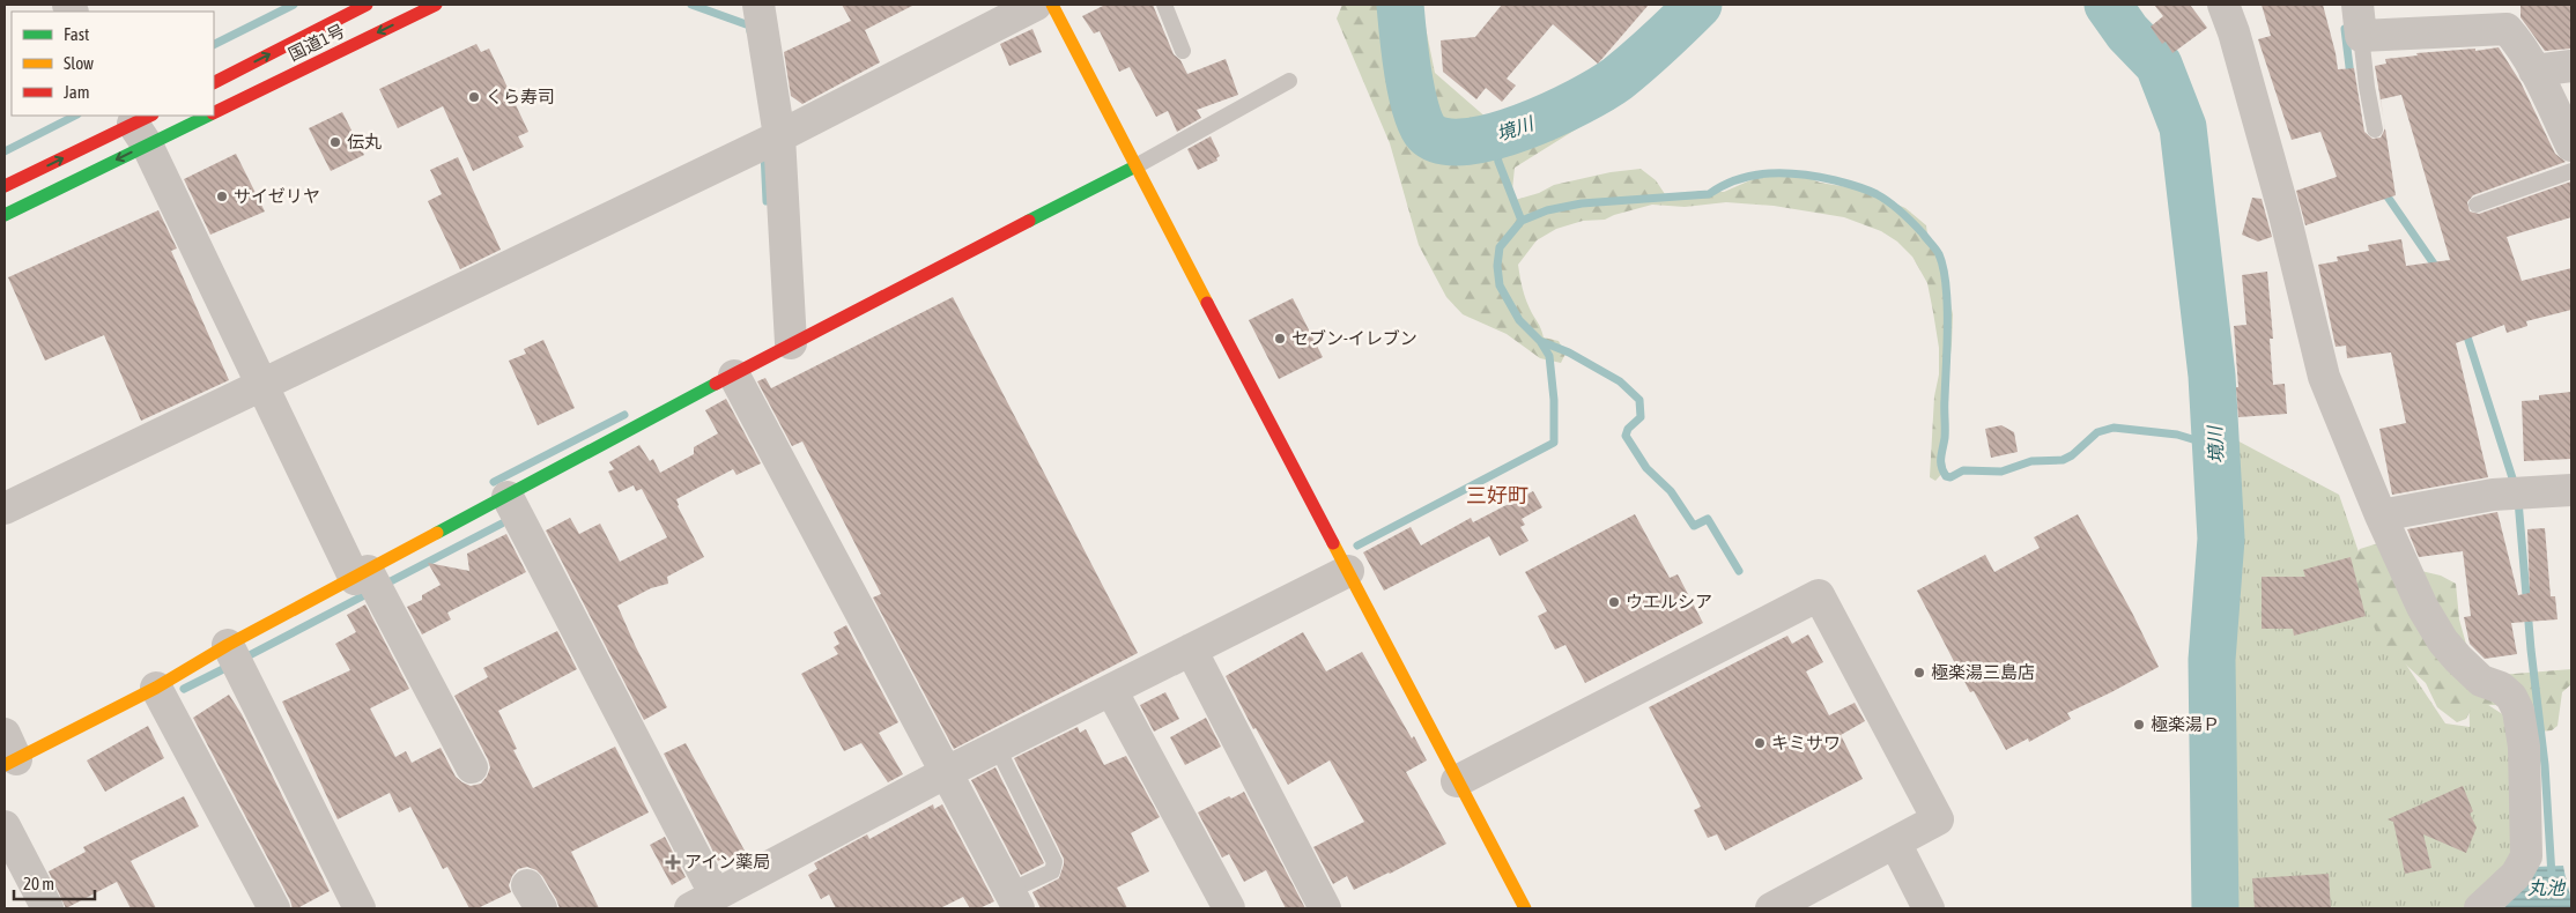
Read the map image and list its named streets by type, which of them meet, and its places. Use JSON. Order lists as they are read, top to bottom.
{
  "streets": {
    "main road": ["国道1号"]
  },
  "districts": ["三好町"],
  "water": ["境川", "丸池"],
  "places": {
    "other": [
      "くら寿司",
      "伝丸",
      "サイゼリヤ",
      "セブン-イレブン",
      "ウエルシア",
      "極楽湯三島店",
      "極楽湯Ｐ",
      "キミサワ"
    ],
    "health": ["アイン薬局"]
  },
  "legend": ["Fast", "Slow", "Jam"],
  "scale_bar": "20 m"
}
